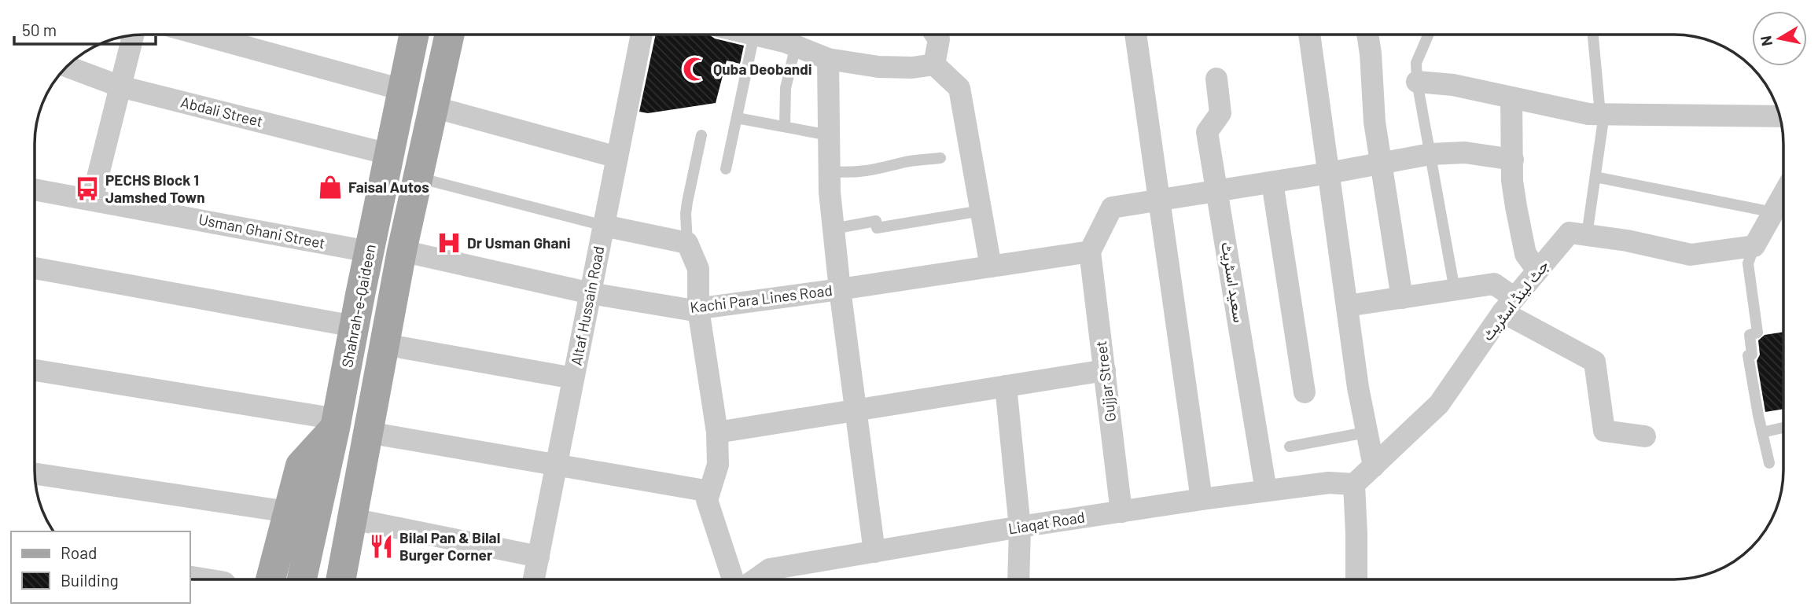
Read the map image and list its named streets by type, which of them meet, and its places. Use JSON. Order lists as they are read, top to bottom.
{
  "streets": {
    "main road": ["Shahrah-e-Qaideen"],
    "street": [
      "Abdali Street",
      "Usman Ghani Street",
      "سعید اسٹریٹ",
      "Kachi Para Lines Road",
      "جٹ لینڈ اسٹریٹ",
      "Altaf Hussain Road",
      "Gujjar Street",
      "Liaqat Road"
    ]
  },
  "crossings": [
    ["Abdali Street", "Shahrah-e-Qaideen"],
    ["Usman Ghani Street", "Shahrah-e-Qaideen"],
    ["سعید اسٹریٹ", "Liaqat Road"],
    ["Kachi Para Lines Road", "Altaf Hussain Road"],
    ["Kachi Para Lines Road", "Gujjar Street"],
    ["جٹ لینڈ اسٹریٹ", "Liaqat Road"],
    ["Gujjar Street", "Liaqat Road"]
  ],
  "places": {
    "mosque": ["Quba Deobandi"],
    "shop": ["Faisal Autos"],
    "bus stop": ["PECHS Block 1 Jamshed Town"],
    "hospital": ["Dr Usman Ghani"],
    "restaurant": ["Bilal Pan & Bilal Burger Corner"]
  },
  "legend": ["Road", "Building"],
  "scale_bar": "50 m",
  "north": "left"
}
